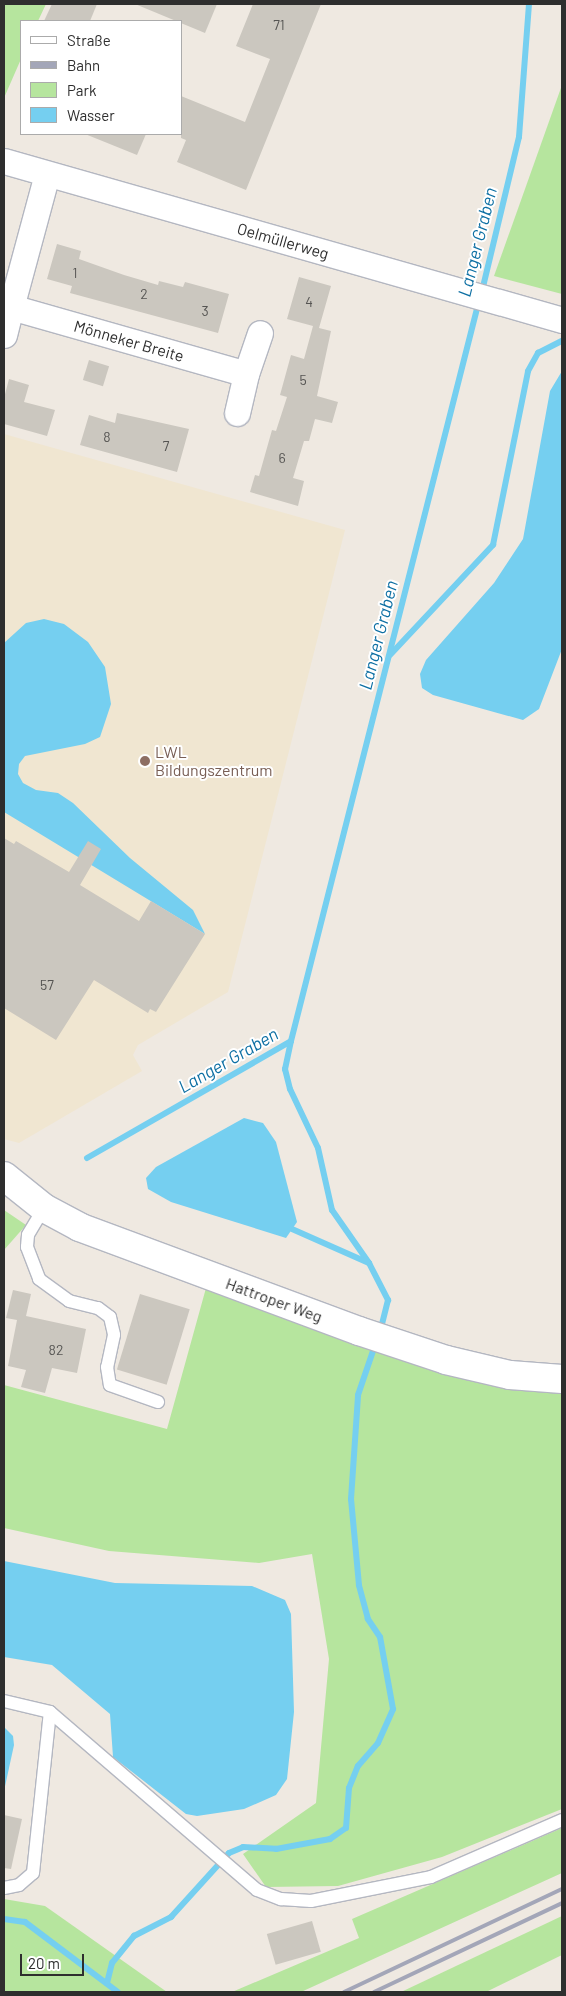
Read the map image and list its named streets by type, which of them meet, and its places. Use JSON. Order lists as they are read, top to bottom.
{
  "streets": {
    "main road": ["Hattroper Weg"],
    "street": ["Oelmüllerweg", "Mönneker Breite"]
  },
  "water": ["Langer Graben"],
  "places": ["LWL Bildungszentrum"],
  "house_numbers": [
    "71",
    "1",
    "2",
    "4",
    "3",
    "5",
    "8",
    "7",
    "6",
    "57",
    "82"
  ],
  "legend": [
    "Straße",
    "Bahn",
    "Park",
    "Wasser"
  ],
  "scale_bar": "20 m"
}
